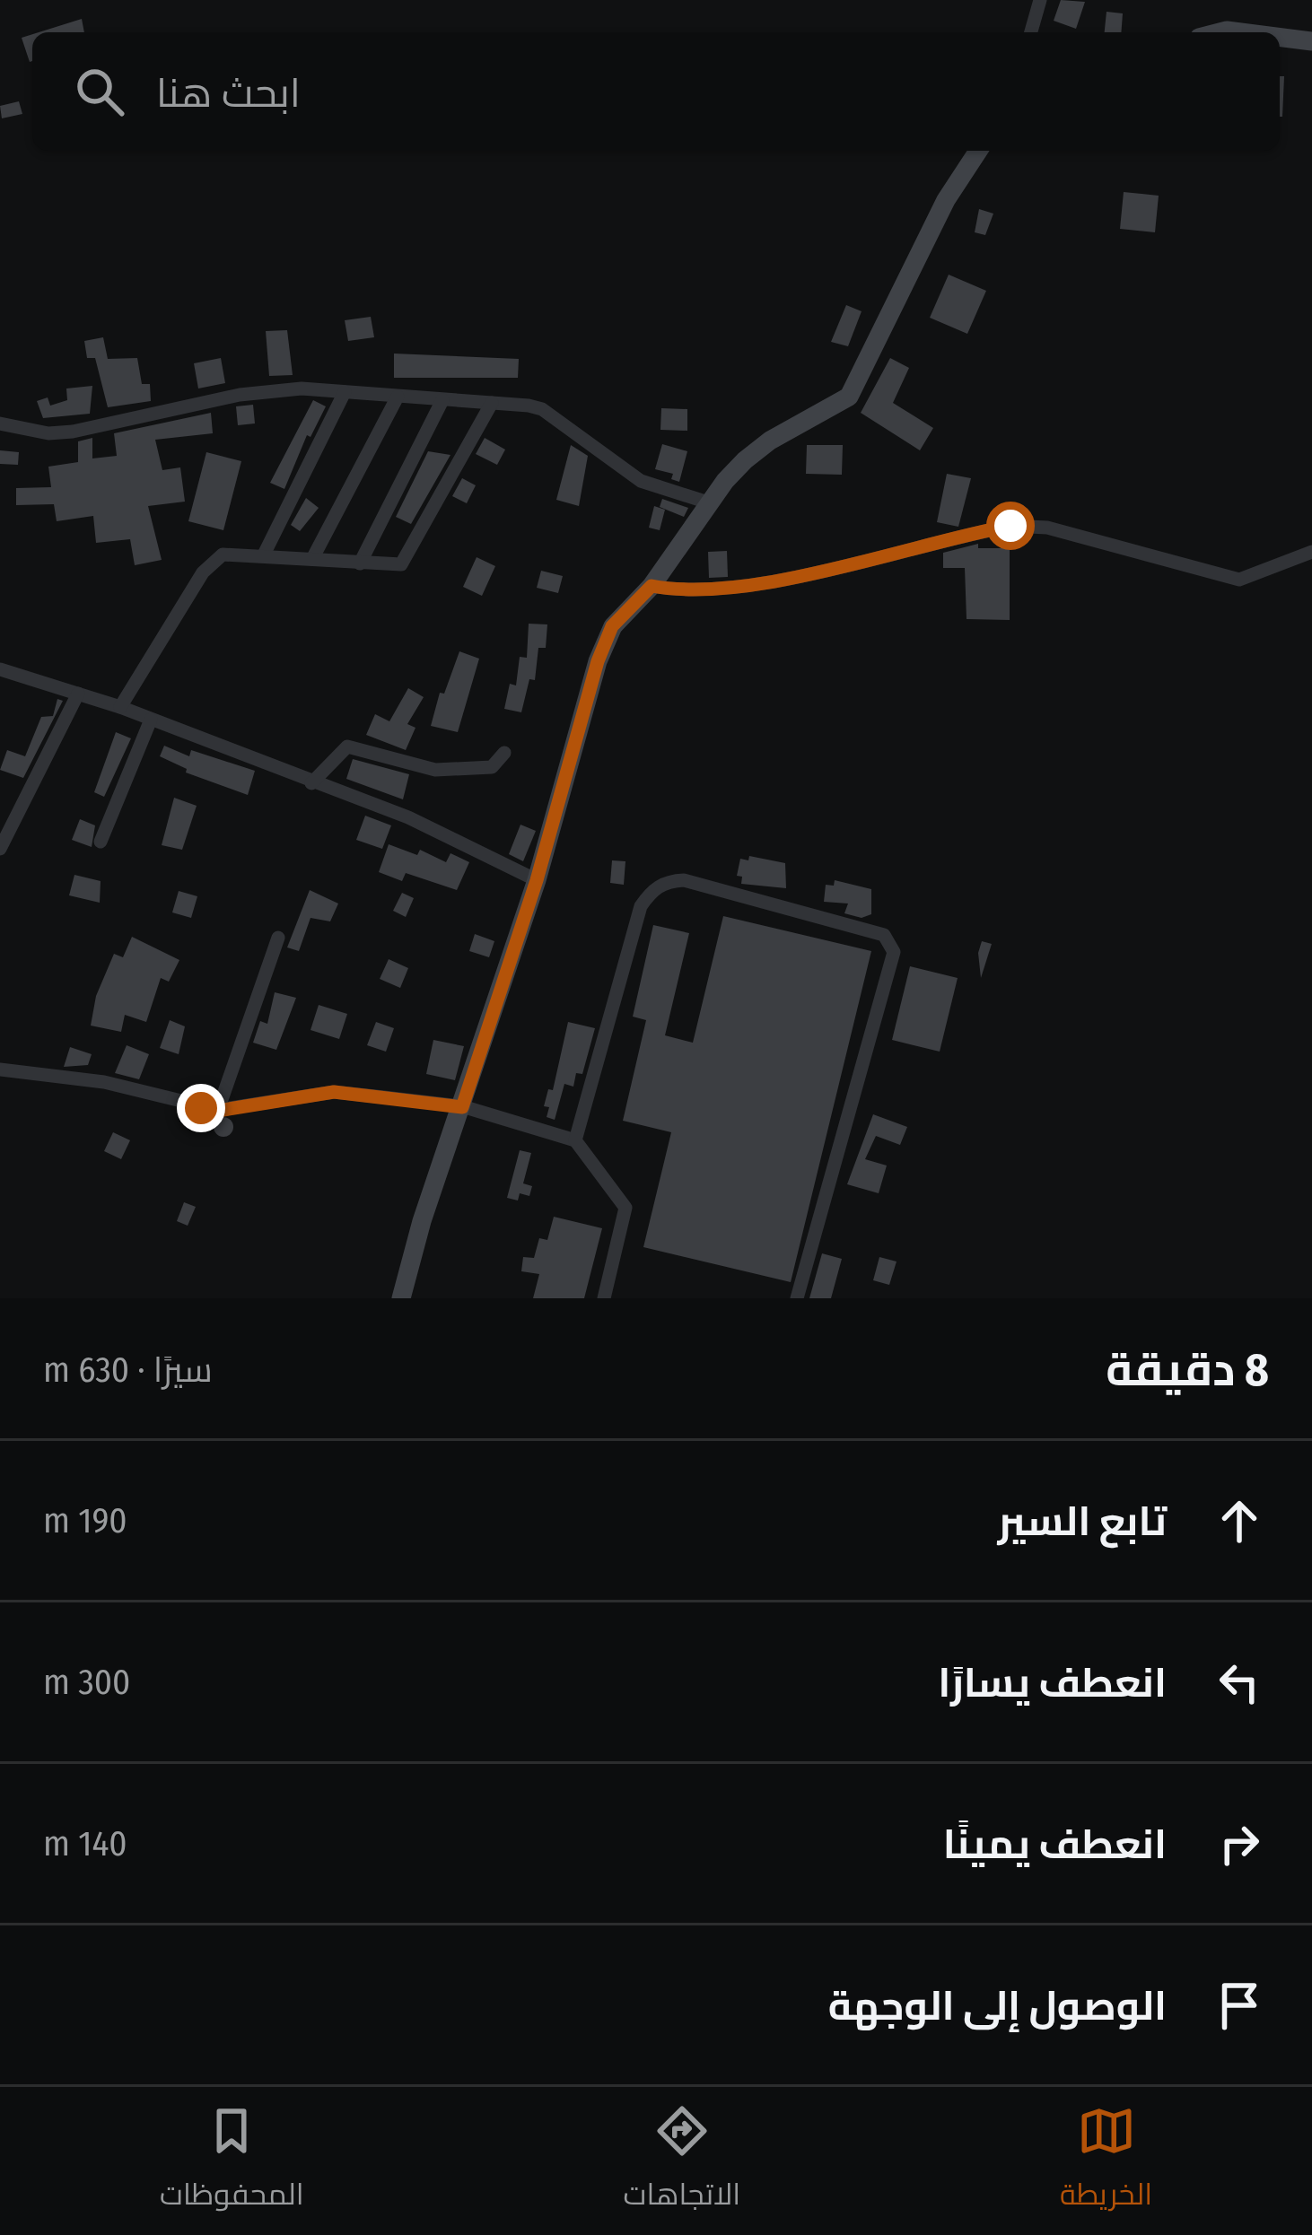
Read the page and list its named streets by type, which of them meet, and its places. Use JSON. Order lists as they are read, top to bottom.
{
  "page": {
    "search": "ابحث هنا",
    "heading": ["8 دقيقة", "سيرًا · 630 m"],
    "list": [
      ["تابع السير", "190 m"],
      ["انعطف يسارًا", "300 m"],
      ["انعطف يمينًا", "140 m"],
      "الوصول إلى الوجهة"
    ],
    "nav": ["الخريطة", "الاتجاهات", "المحفوظات"]
  }
}
